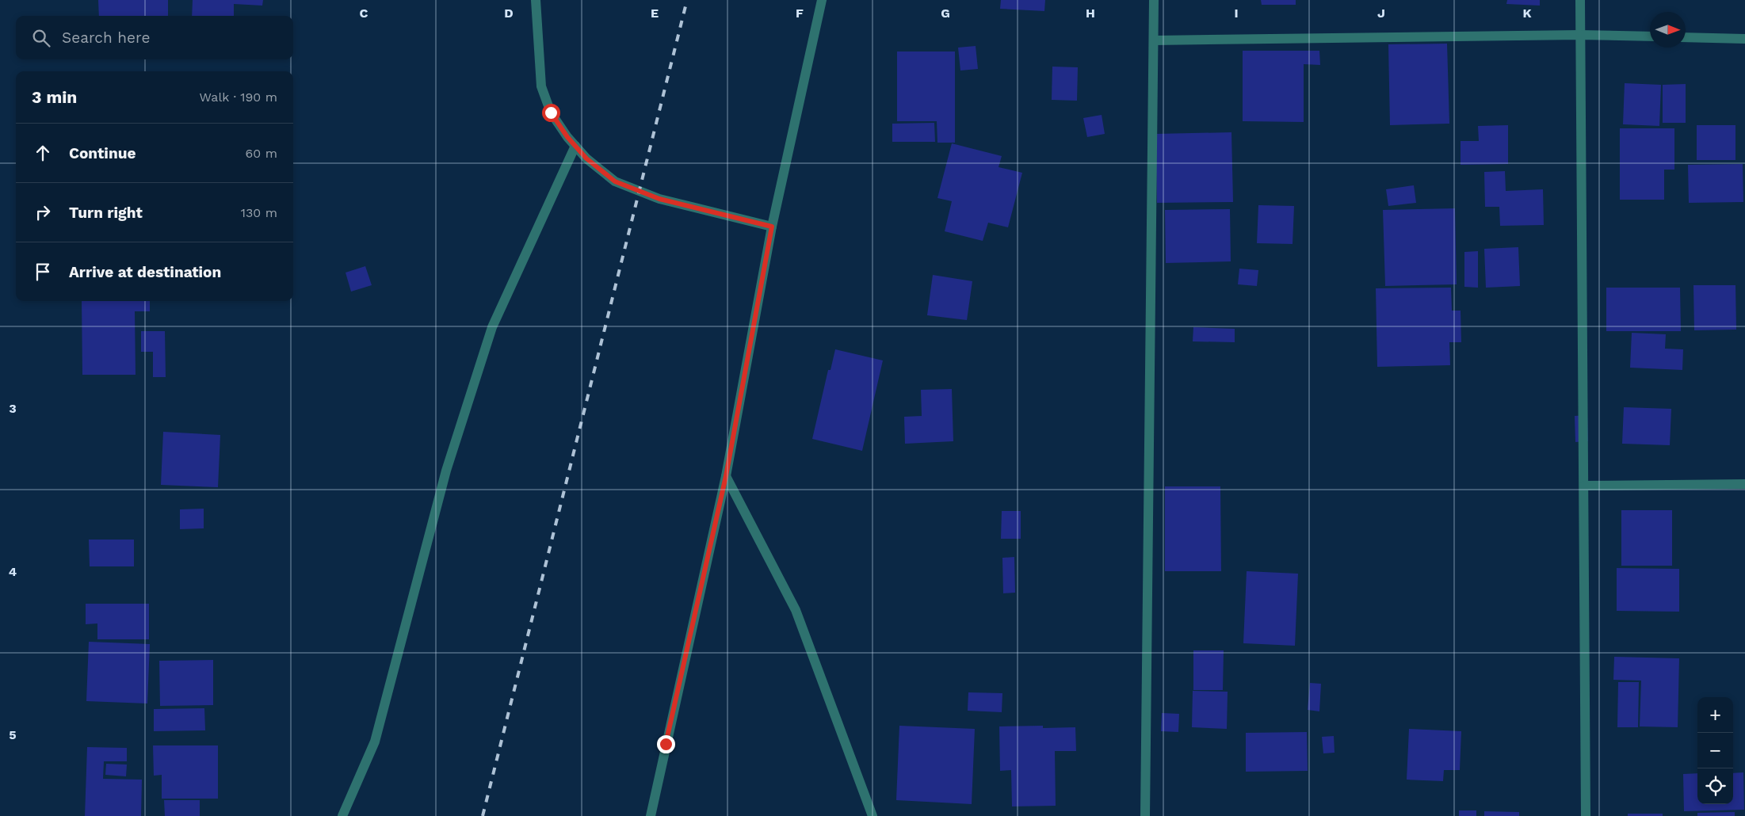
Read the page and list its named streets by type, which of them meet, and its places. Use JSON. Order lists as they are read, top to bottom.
{
  "north": "right",
  "page": {
    "search": "Search here",
    "heading": ["3 min", "Walk · 190 m"],
    "list": [
      ["Continue", "60 m"],
      ["Turn right", "130 m"],
      "Arrive at destination"
    ],
    "map_buttons": ["+", "−"]
  },
  "grid": {
    "columns": [
      "C",
      "D",
      "E",
      "F",
      "G",
      "H",
      "I",
      "J",
      "K"
    ],
    "rows": ["3", "4", "5"]
  }
}
